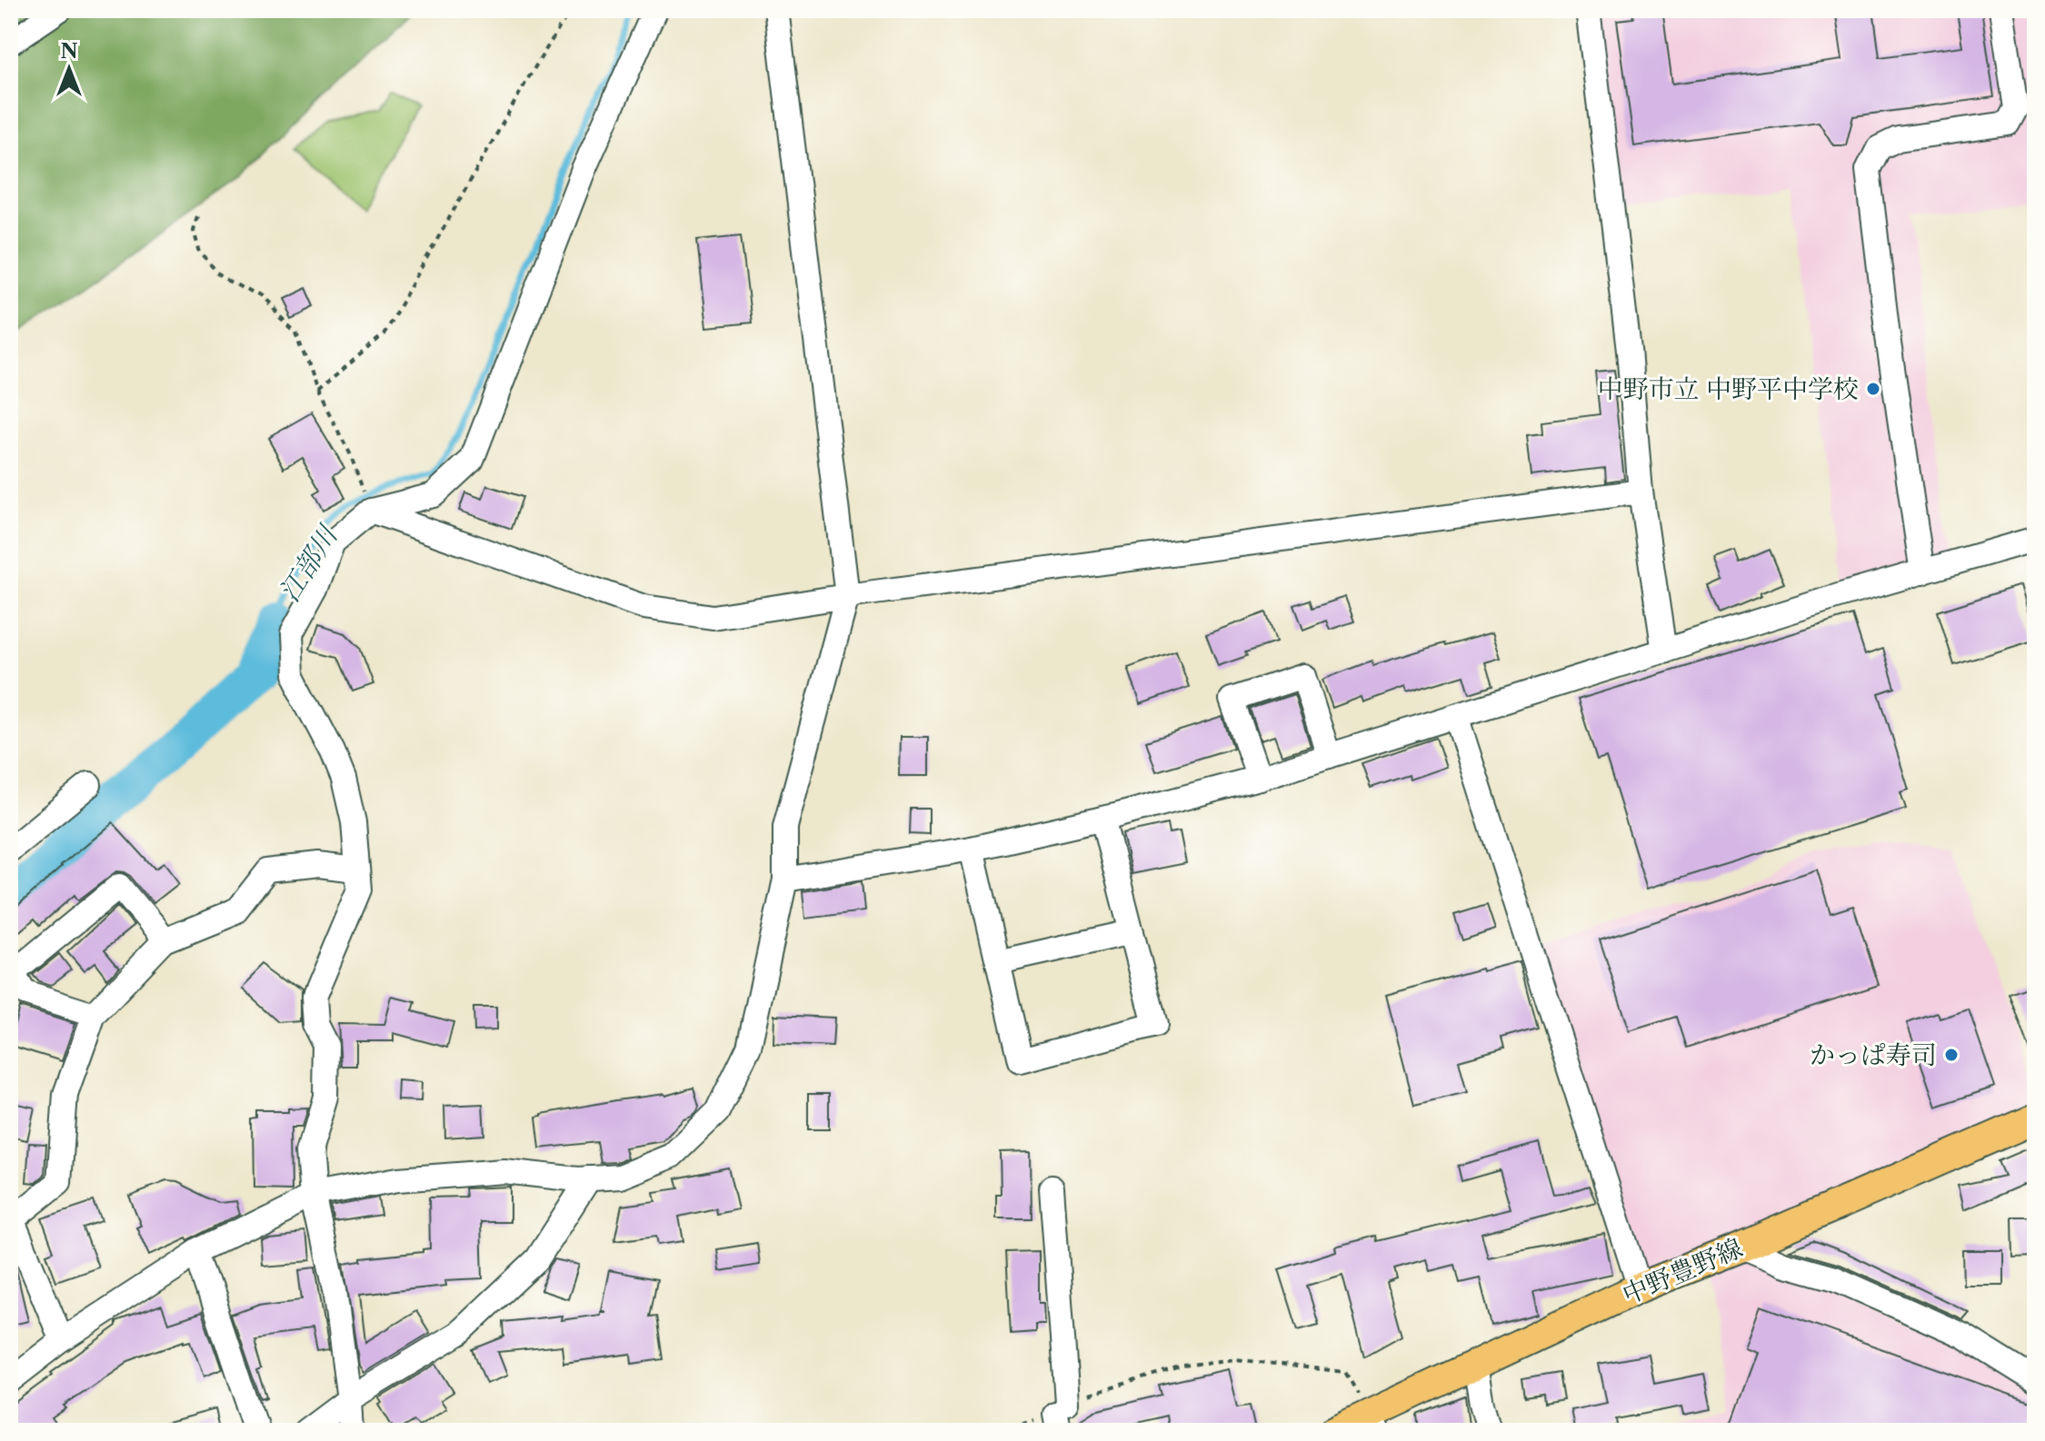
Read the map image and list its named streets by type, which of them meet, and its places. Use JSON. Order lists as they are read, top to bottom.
{
  "streets": {
    "main road": ["中野豊野線"]
  },
  "water": ["江部川"],
  "places": ["中野市立 中野平中学校", "かっぱ寿司"],
  "north": "top"
}
